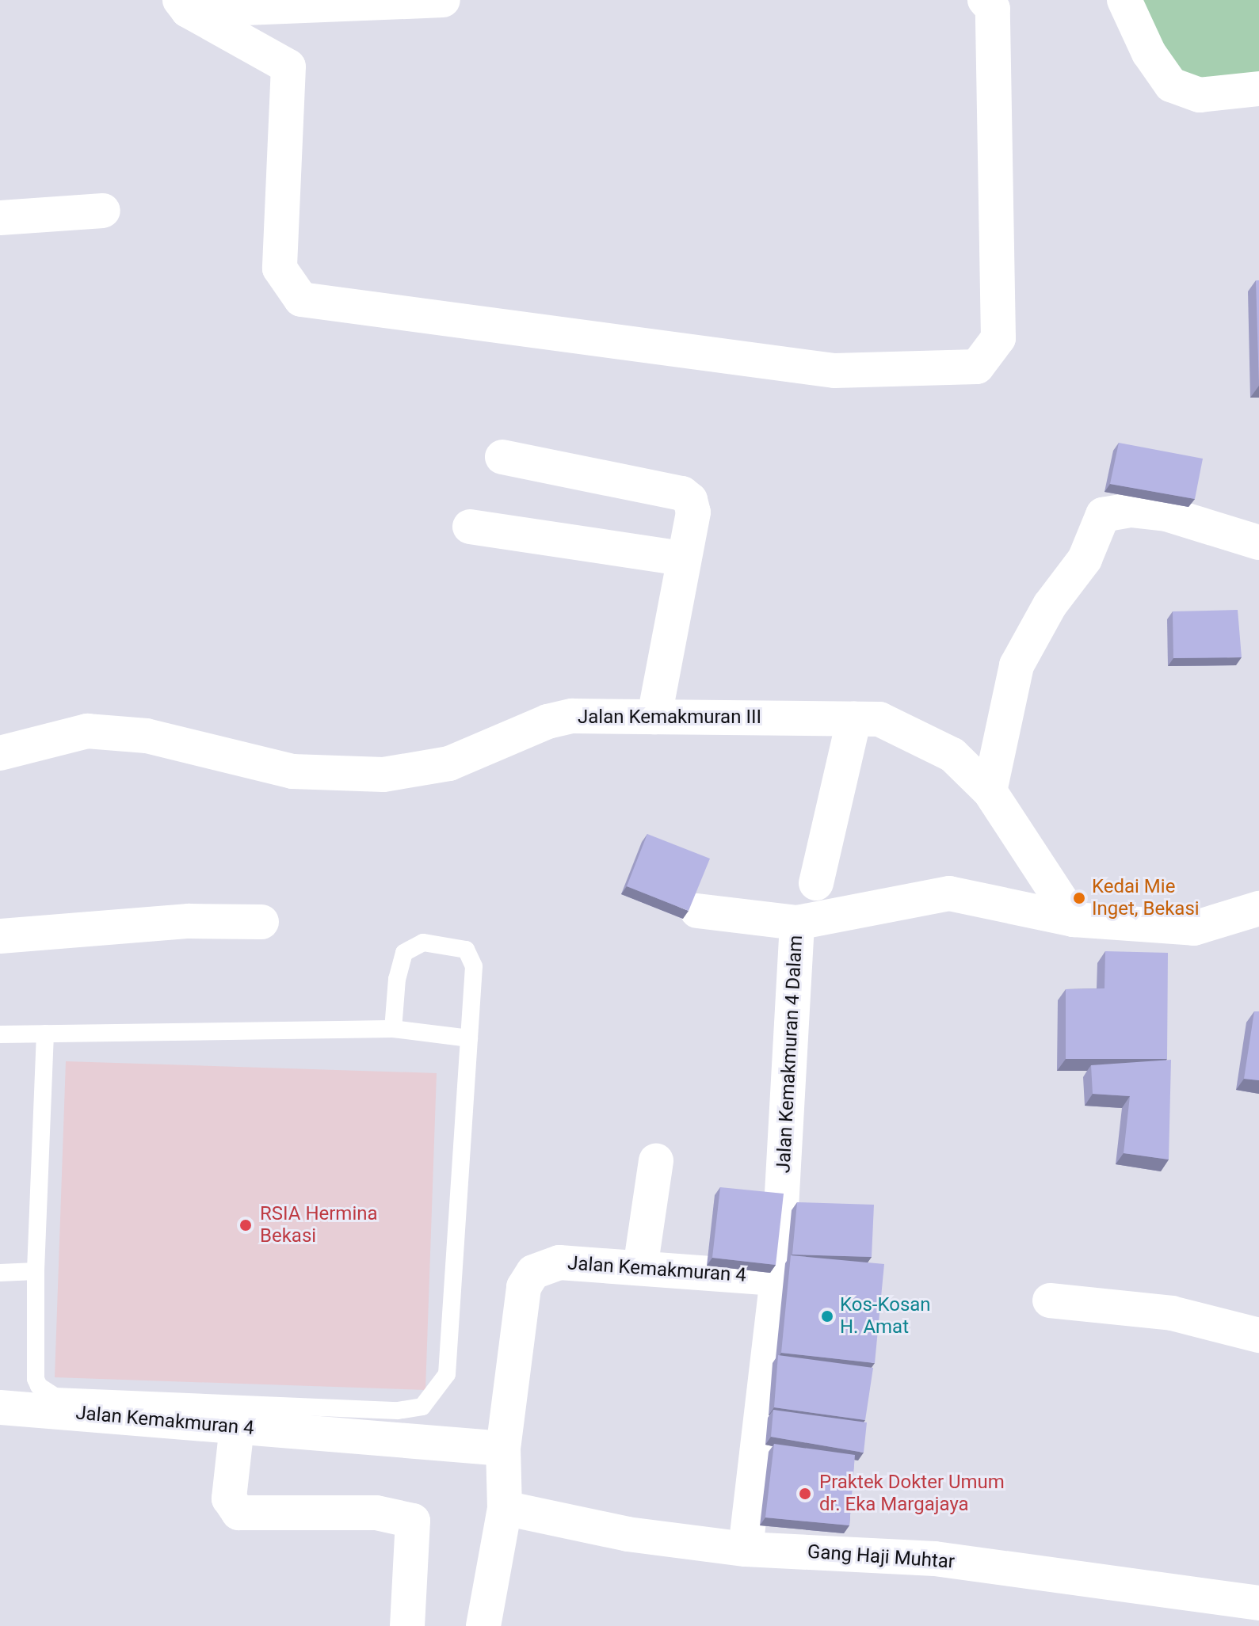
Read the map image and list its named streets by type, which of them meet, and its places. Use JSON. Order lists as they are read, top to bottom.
{
  "streets": {
    "street": [
      "Jalan Kemakmuran III",
      "Jalan Kemakmuran 4 Dalam",
      "Jalan Kemakmuran 4",
      "Gang Haji Muhtar"
    ]
  },
  "crossings": [
    ["Jalan Kemakmuran III", "Jalan Kemakmuran 4 Dalam"],
    ["Jalan Kemakmuran 4 Dalam", "Jalan Kemakmuran 4"]
  ],
  "places": [
    "Kedai Mie Inget, Bekasi",
    "RSIA Hermina Bekasi",
    "Kos-Kosan H. Amat",
    "Praktek Dokter Umum dr. Eka Margajaya"
  ]
}
